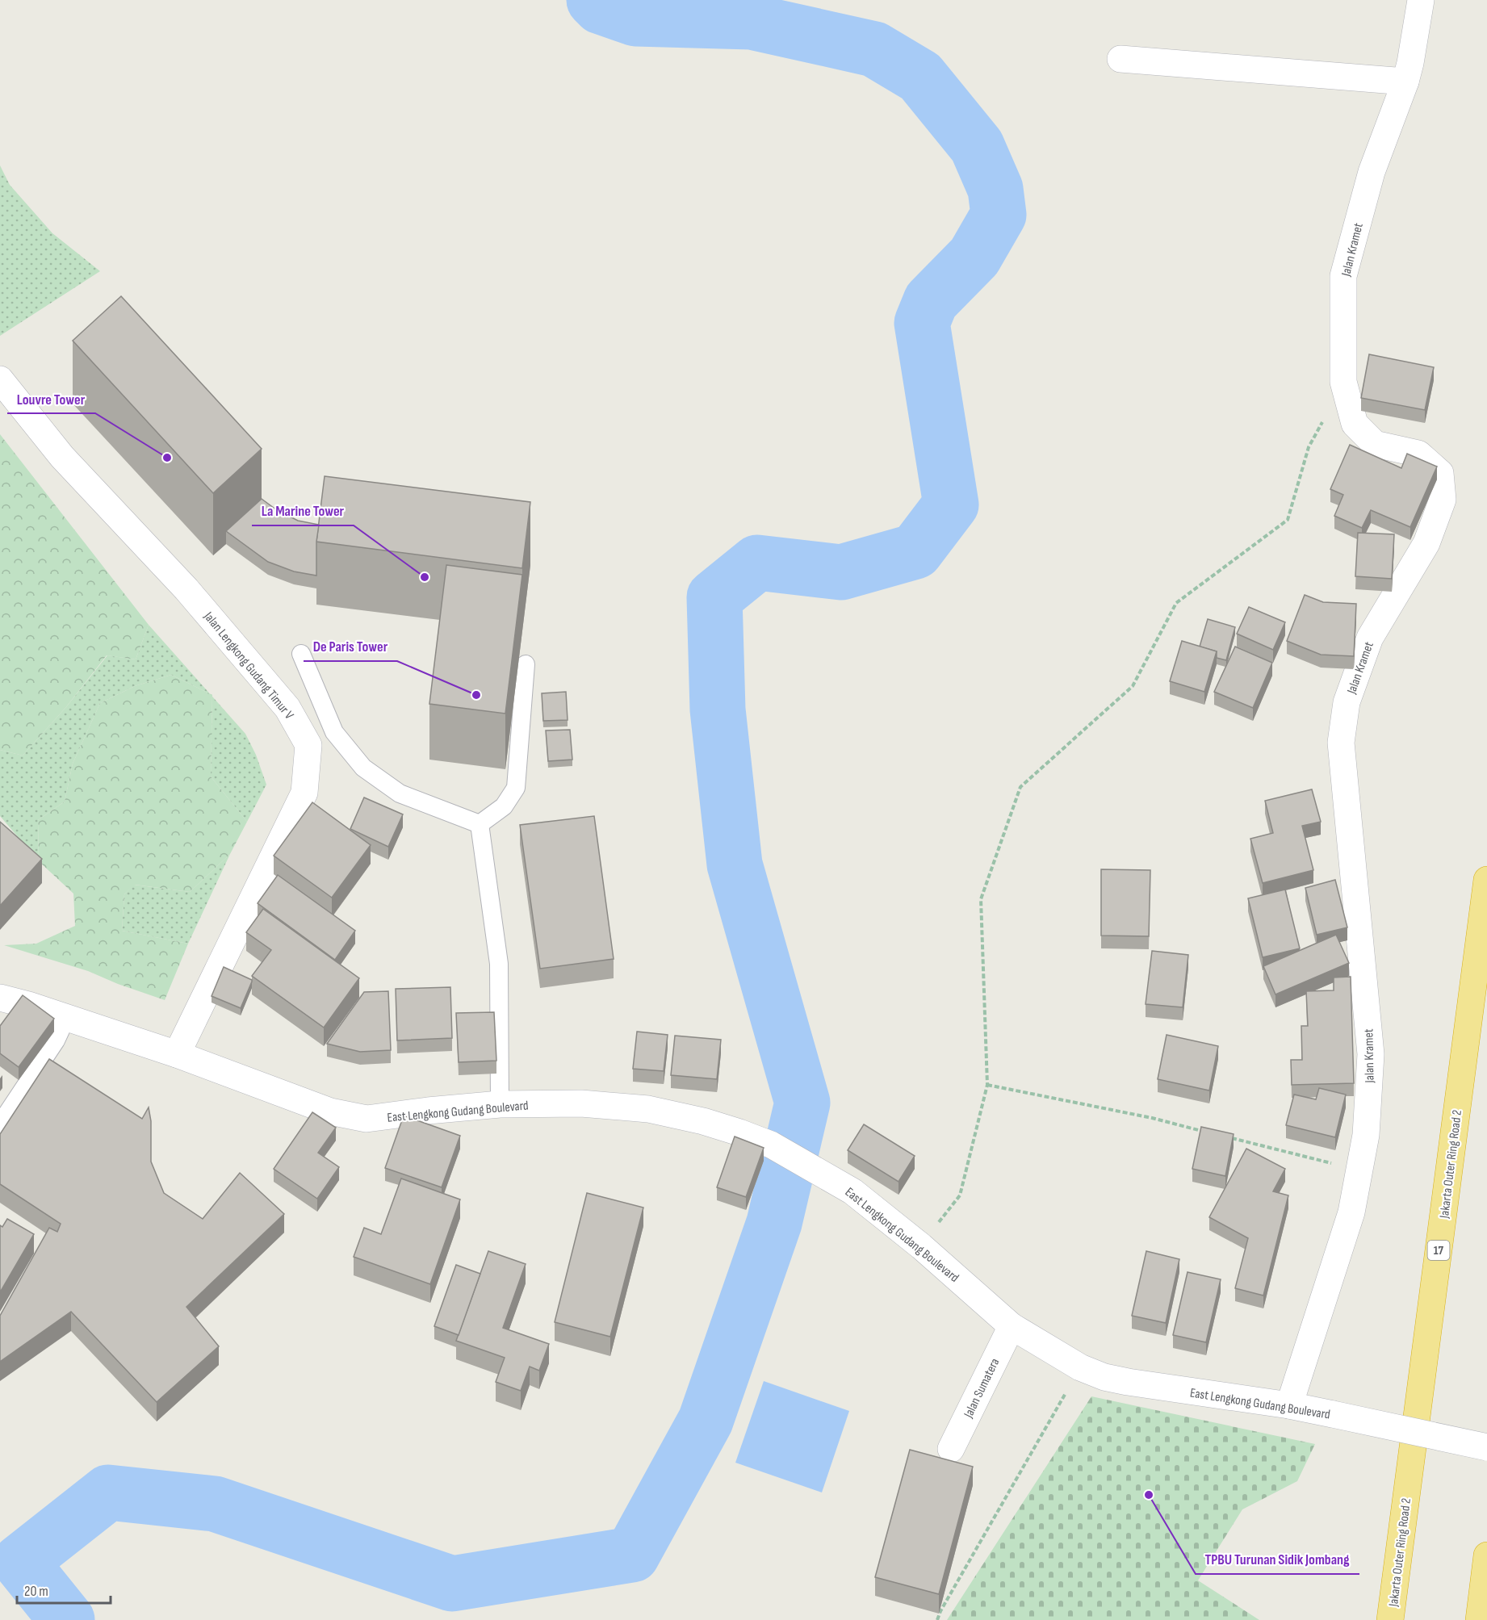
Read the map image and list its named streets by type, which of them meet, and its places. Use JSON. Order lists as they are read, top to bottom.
{
  "streets": {
    "highway": ["Jakarta Outer Ring Road 2", "17"],
    "street": [
      "Jalan Kramet",
      "Jalan Lengkong Gudang Timur V",
      "East Lengkong Gudang Boulevard",
      "Jalan Sumatera"
    ]
  },
  "crossings": [
    ["Jalan Kramet", "East Lengkong Gudang Boulevard"],
    ["Jalan Lengkong Gudang Timur V", "East Lengkong Gudang Boulevard"],
    ["East Lengkong Gudang Boulevard", "Jalan Sumatera"]
  ],
  "places": [
    "Louvre Tower",
    "La Marine Tower",
    "De Paris Tower",
    "TPBU Turunan Sidik Jombang"
  ],
  "scale_bar": "20 m"
}
